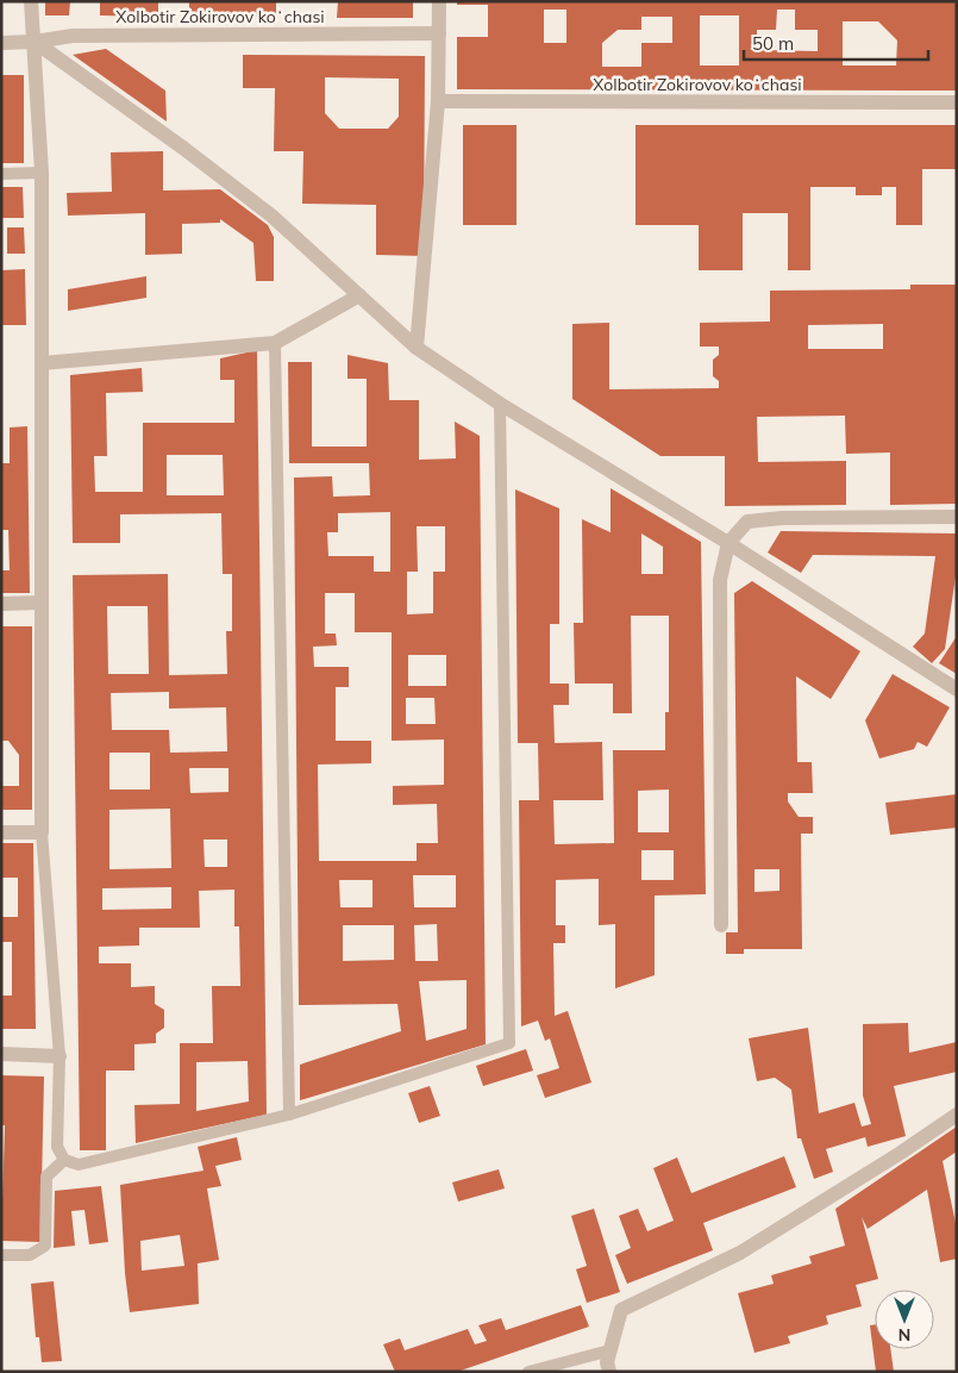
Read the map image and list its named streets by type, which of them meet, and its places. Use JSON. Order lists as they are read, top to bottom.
{
  "streets": {
    "street": ["Xolbotir Zokirovov koʻchasi"]
  },
  "scale_bar": "50 m",
  "north": "bottom"
}
